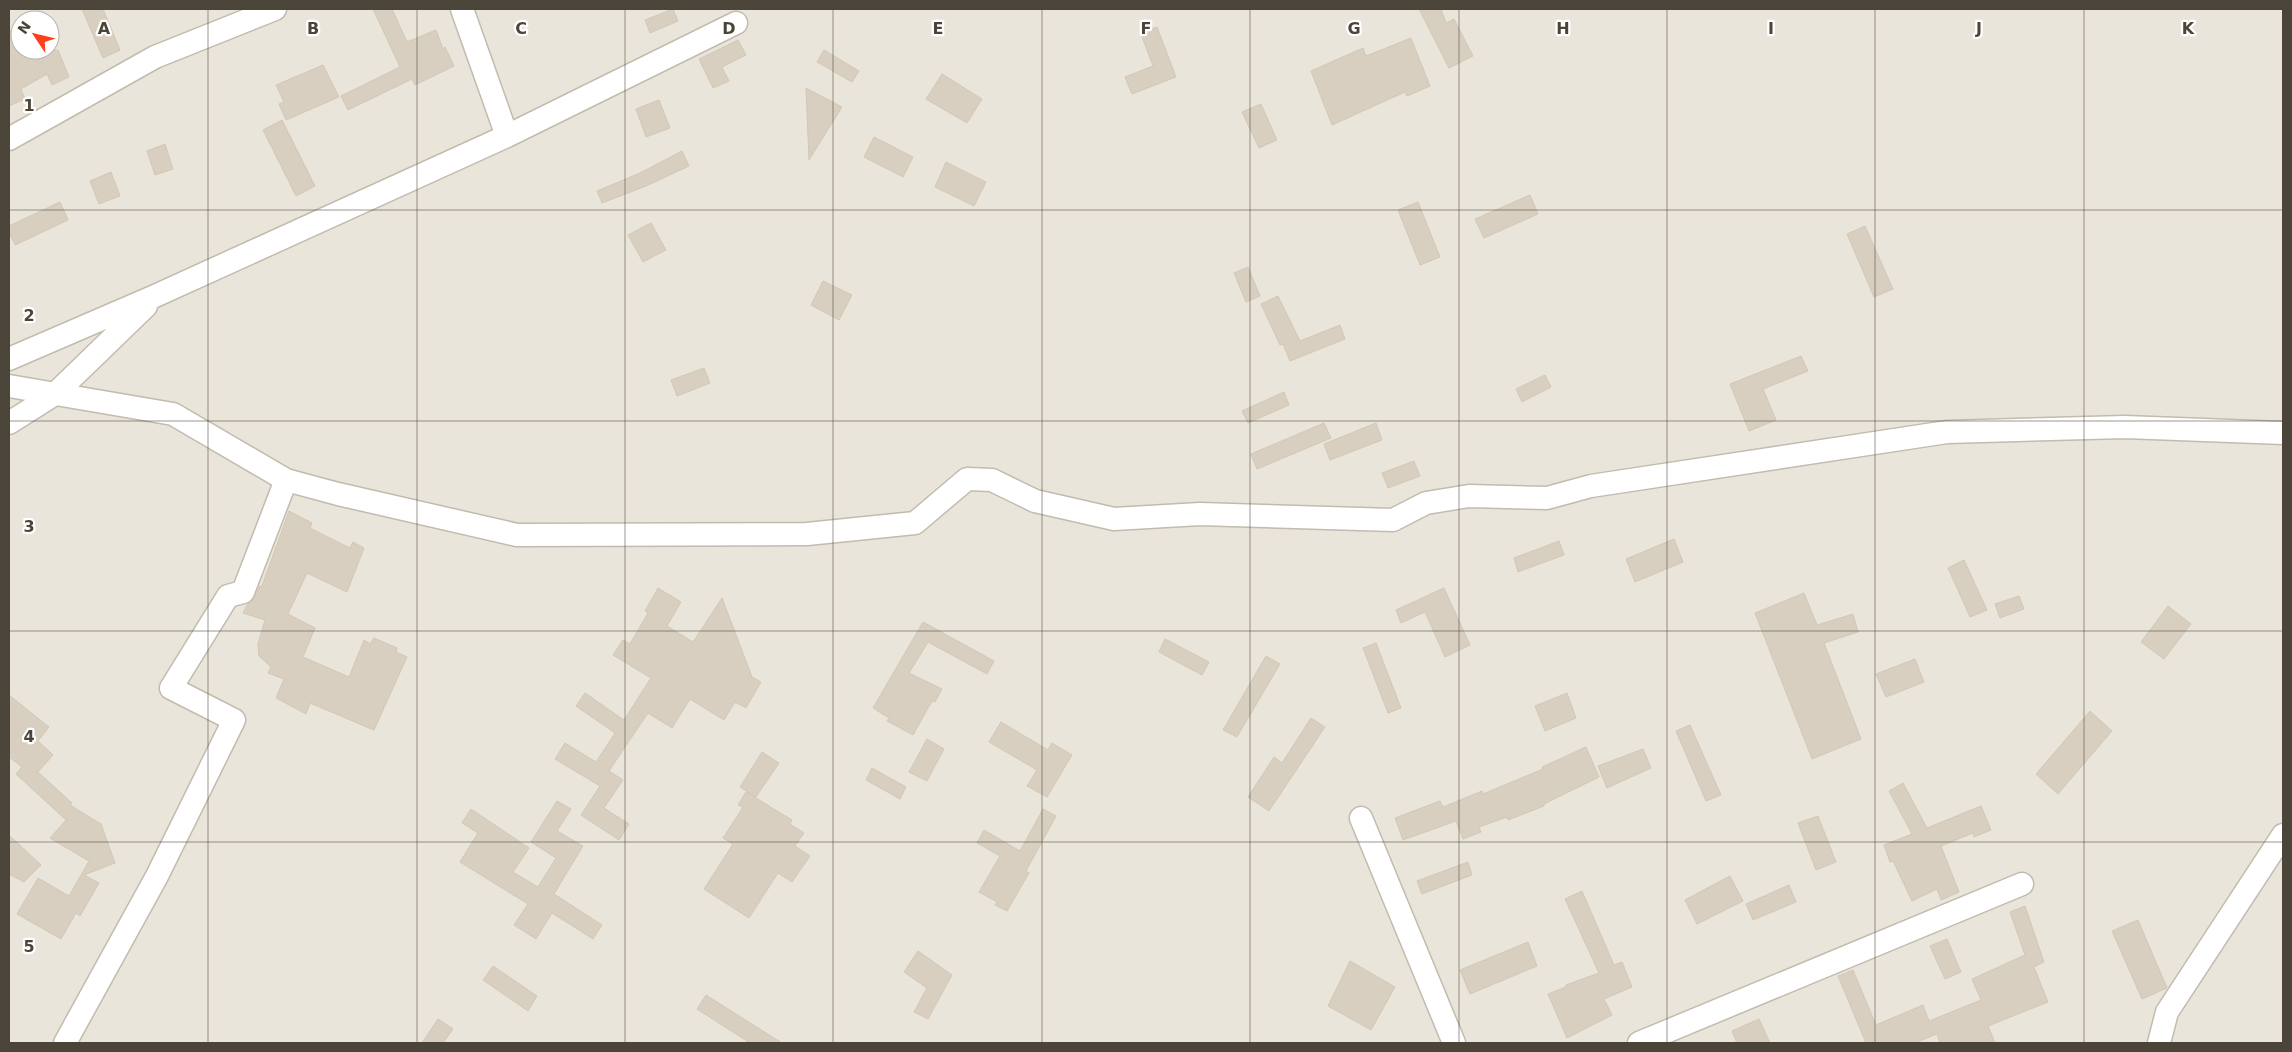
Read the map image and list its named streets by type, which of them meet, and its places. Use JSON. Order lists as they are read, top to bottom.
{
  "north": "top left",
  "grid": {
    "columns": [
      "A",
      "B",
      "C",
      "D",
      "E",
      "F",
      "G",
      "H",
      "I",
      "J",
      "K"
    ],
    "rows": [
      "1",
      "2",
      "3",
      "4",
      "5"
    ]
  }
}
